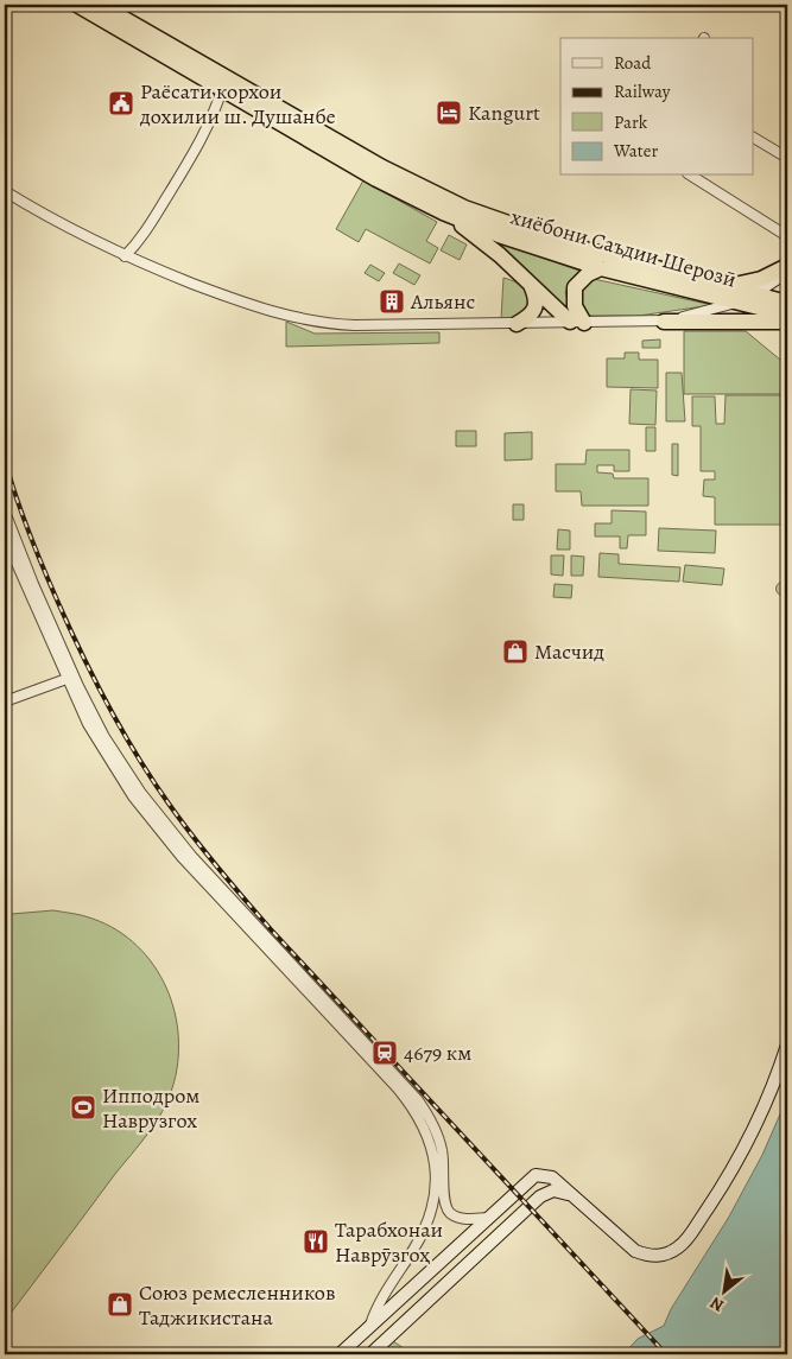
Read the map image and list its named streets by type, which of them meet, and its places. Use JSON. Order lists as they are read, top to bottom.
{
  "streets": {
    "highway": ["хиёбони Саъдии Шерозӣ"]
  },
  "places": {
    "public building": ["Раёсати корхои дохилии ш. Душанбе"],
    "hotel": ["Kangurt"],
    "building": ["Альянс"],
    "shop": ["Масчид", "Союз ремесленников Таджикистана"],
    "station": ["4679 км"],
    "sports": ["Ипподром Наврузгох"],
    "restaurant": ["Тарабхонаи Наврӯзгоҳ"]
  },
  "legend": [
    "Road",
    "Railway",
    "Park",
    "Water"
  ],
  "north": "bottom left"
}
